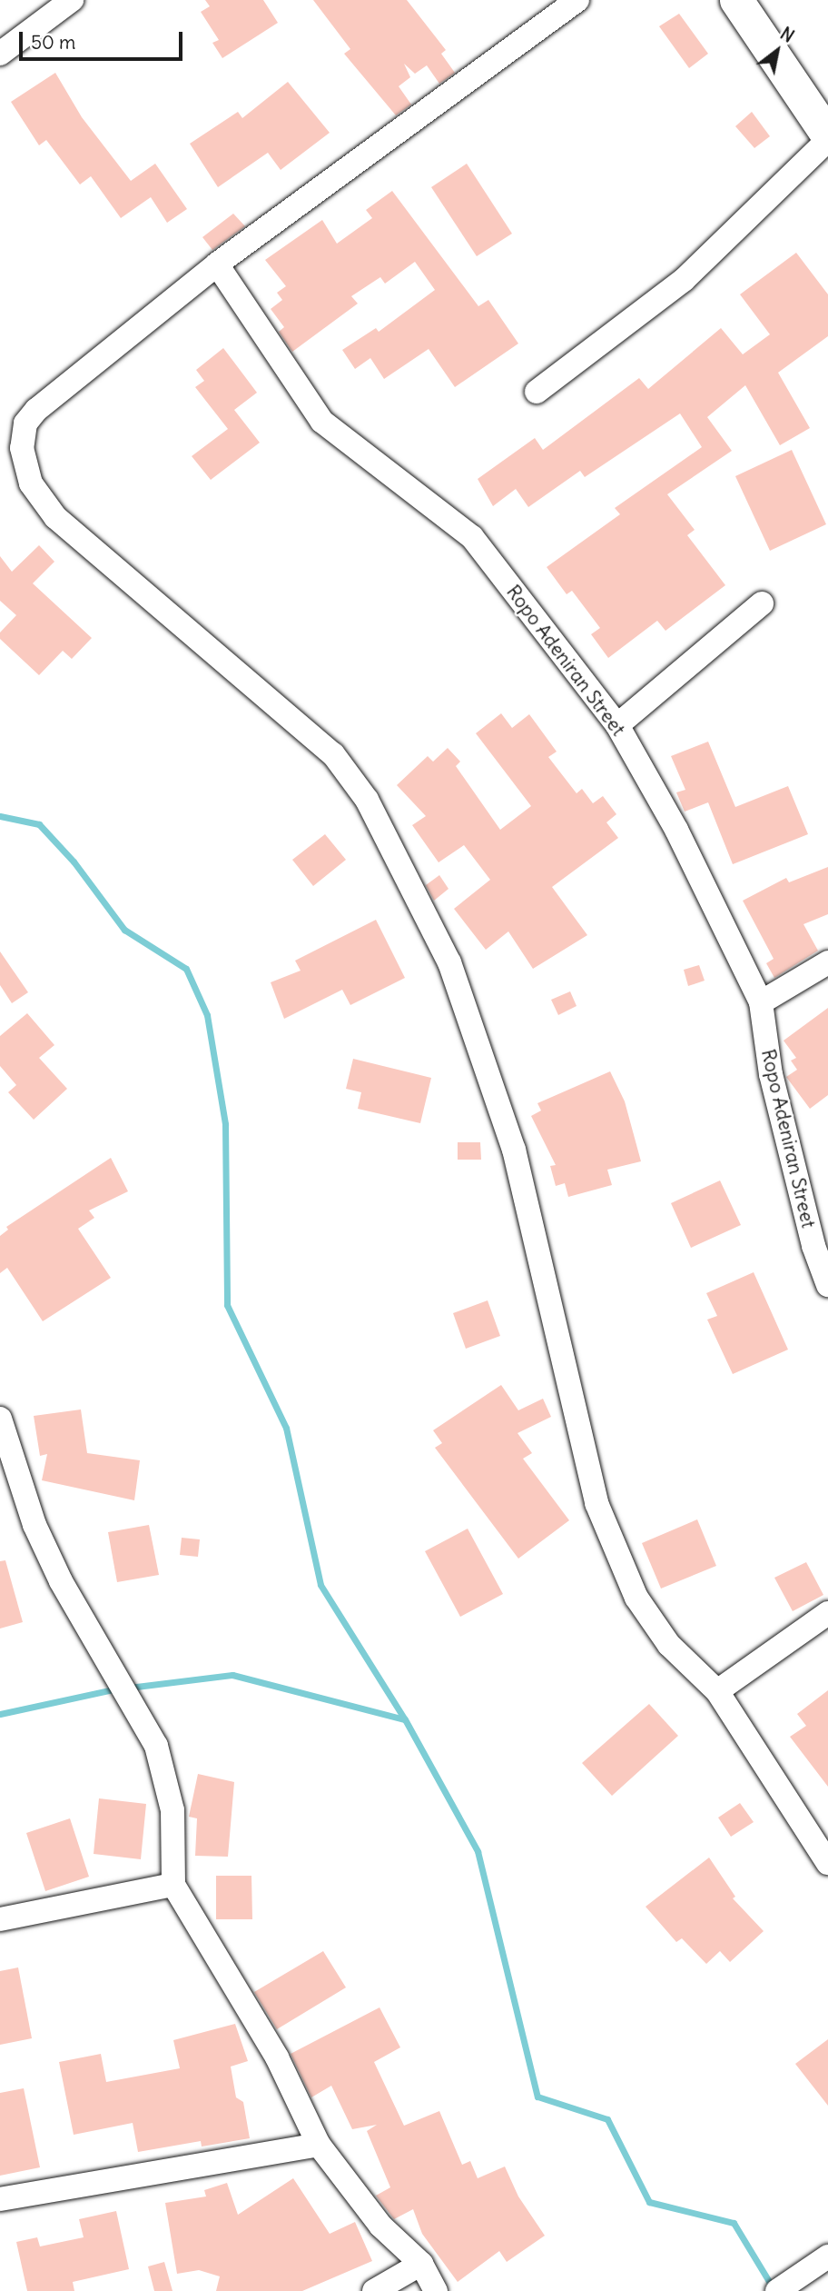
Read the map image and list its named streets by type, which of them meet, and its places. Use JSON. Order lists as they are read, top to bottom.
{
  "streets": {
    "street": ["Ropo Adeniran Street"]
  },
  "scale_bar": "50 m",
  "north": "top right"
}
